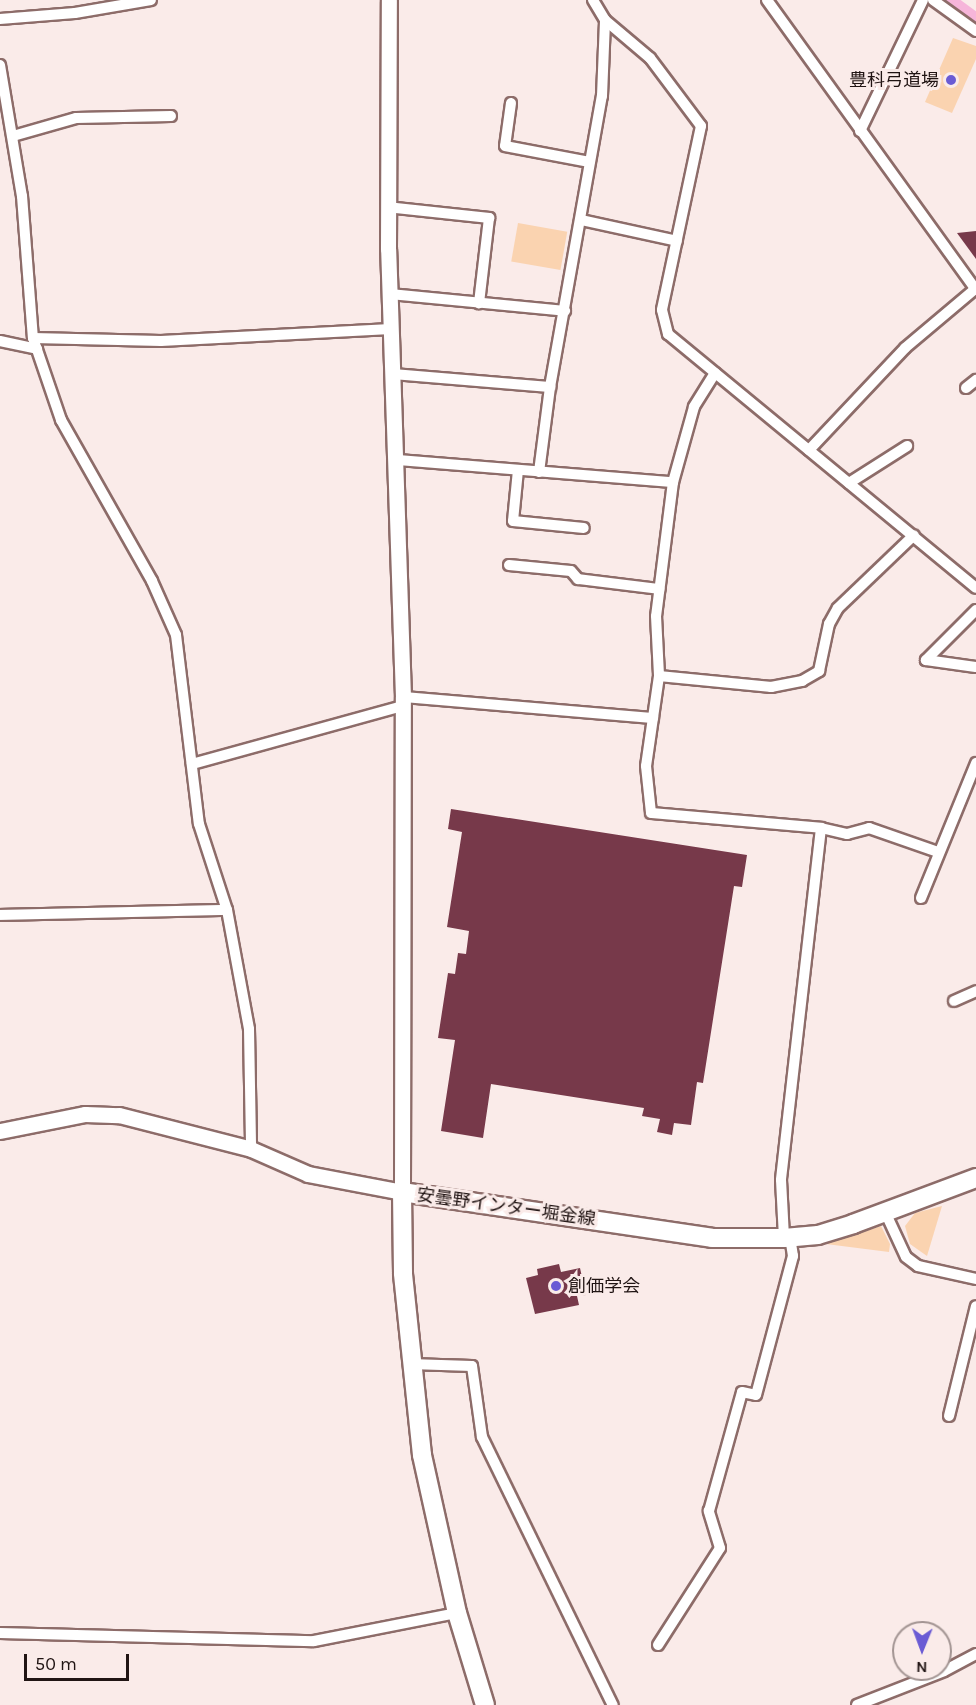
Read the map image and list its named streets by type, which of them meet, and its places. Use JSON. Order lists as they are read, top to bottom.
{
  "streets": {
    "main road": ["安曇野インター堀金線"]
  },
  "places": ["豊科弓道場", "創価学会"],
  "scale_bar": "50 m",
  "north": "bottom"
}
